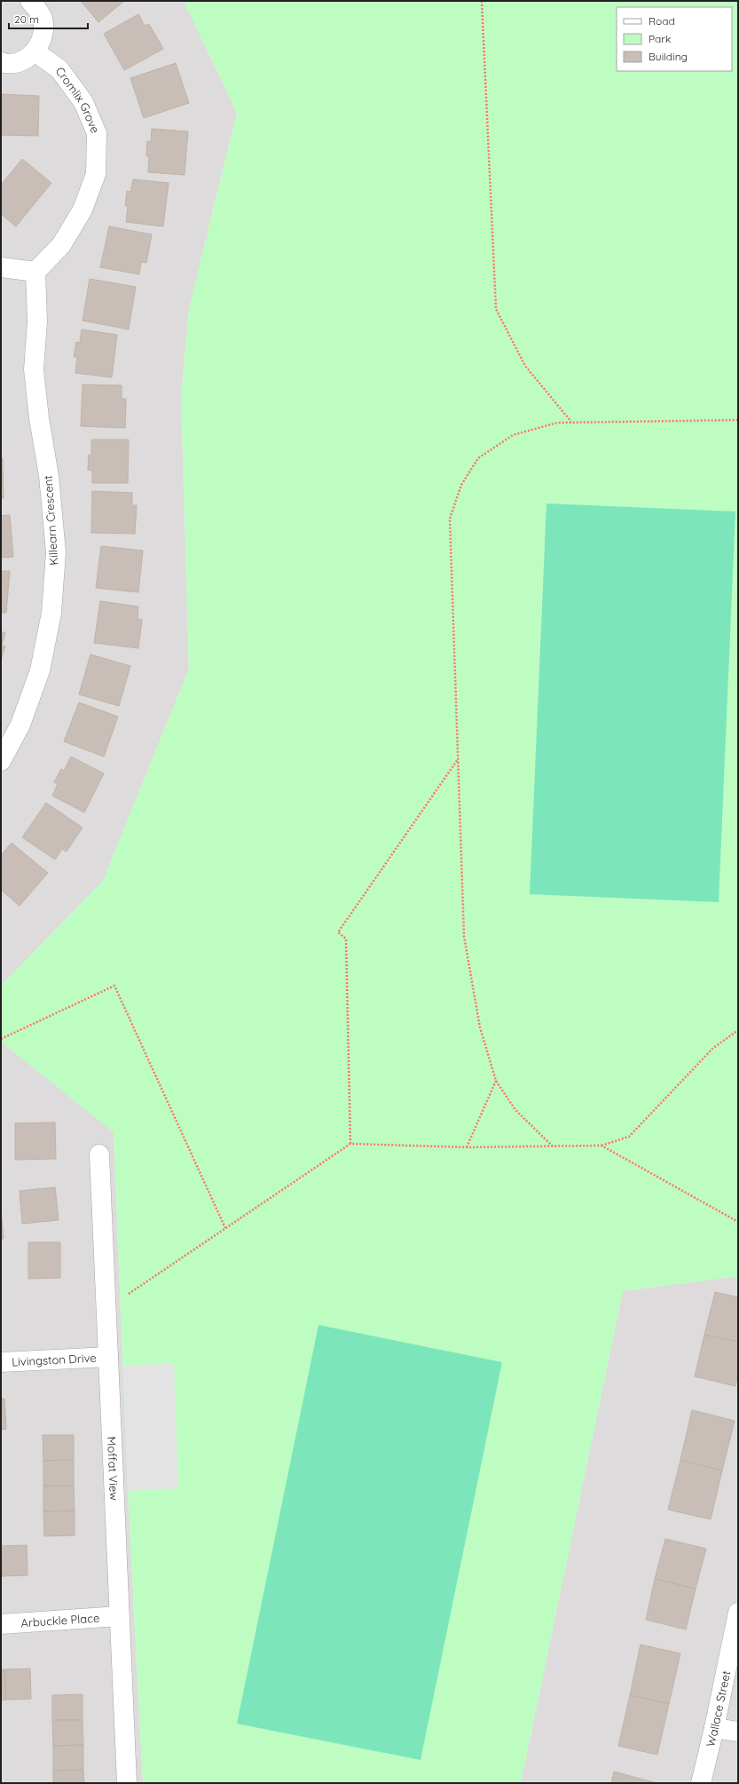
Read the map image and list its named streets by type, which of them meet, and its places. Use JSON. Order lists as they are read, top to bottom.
{
  "streets": {
    "street": [
      "Cromlix Grove",
      "Killearn Crescent",
      "Livingston Drive",
      "Moffat View",
      "Arbuckle Place",
      "Wallace Street"
    ]
  },
  "crossings": [
    ["Cromlix Grove", "Killearn Crescent"],
    ["Livingston Drive", "Moffat View"],
    ["Moffat View", "Arbuckle Place"]
  ],
  "legend": ["Road", "Park", "Building"],
  "scale_bar": "20 m"
}
